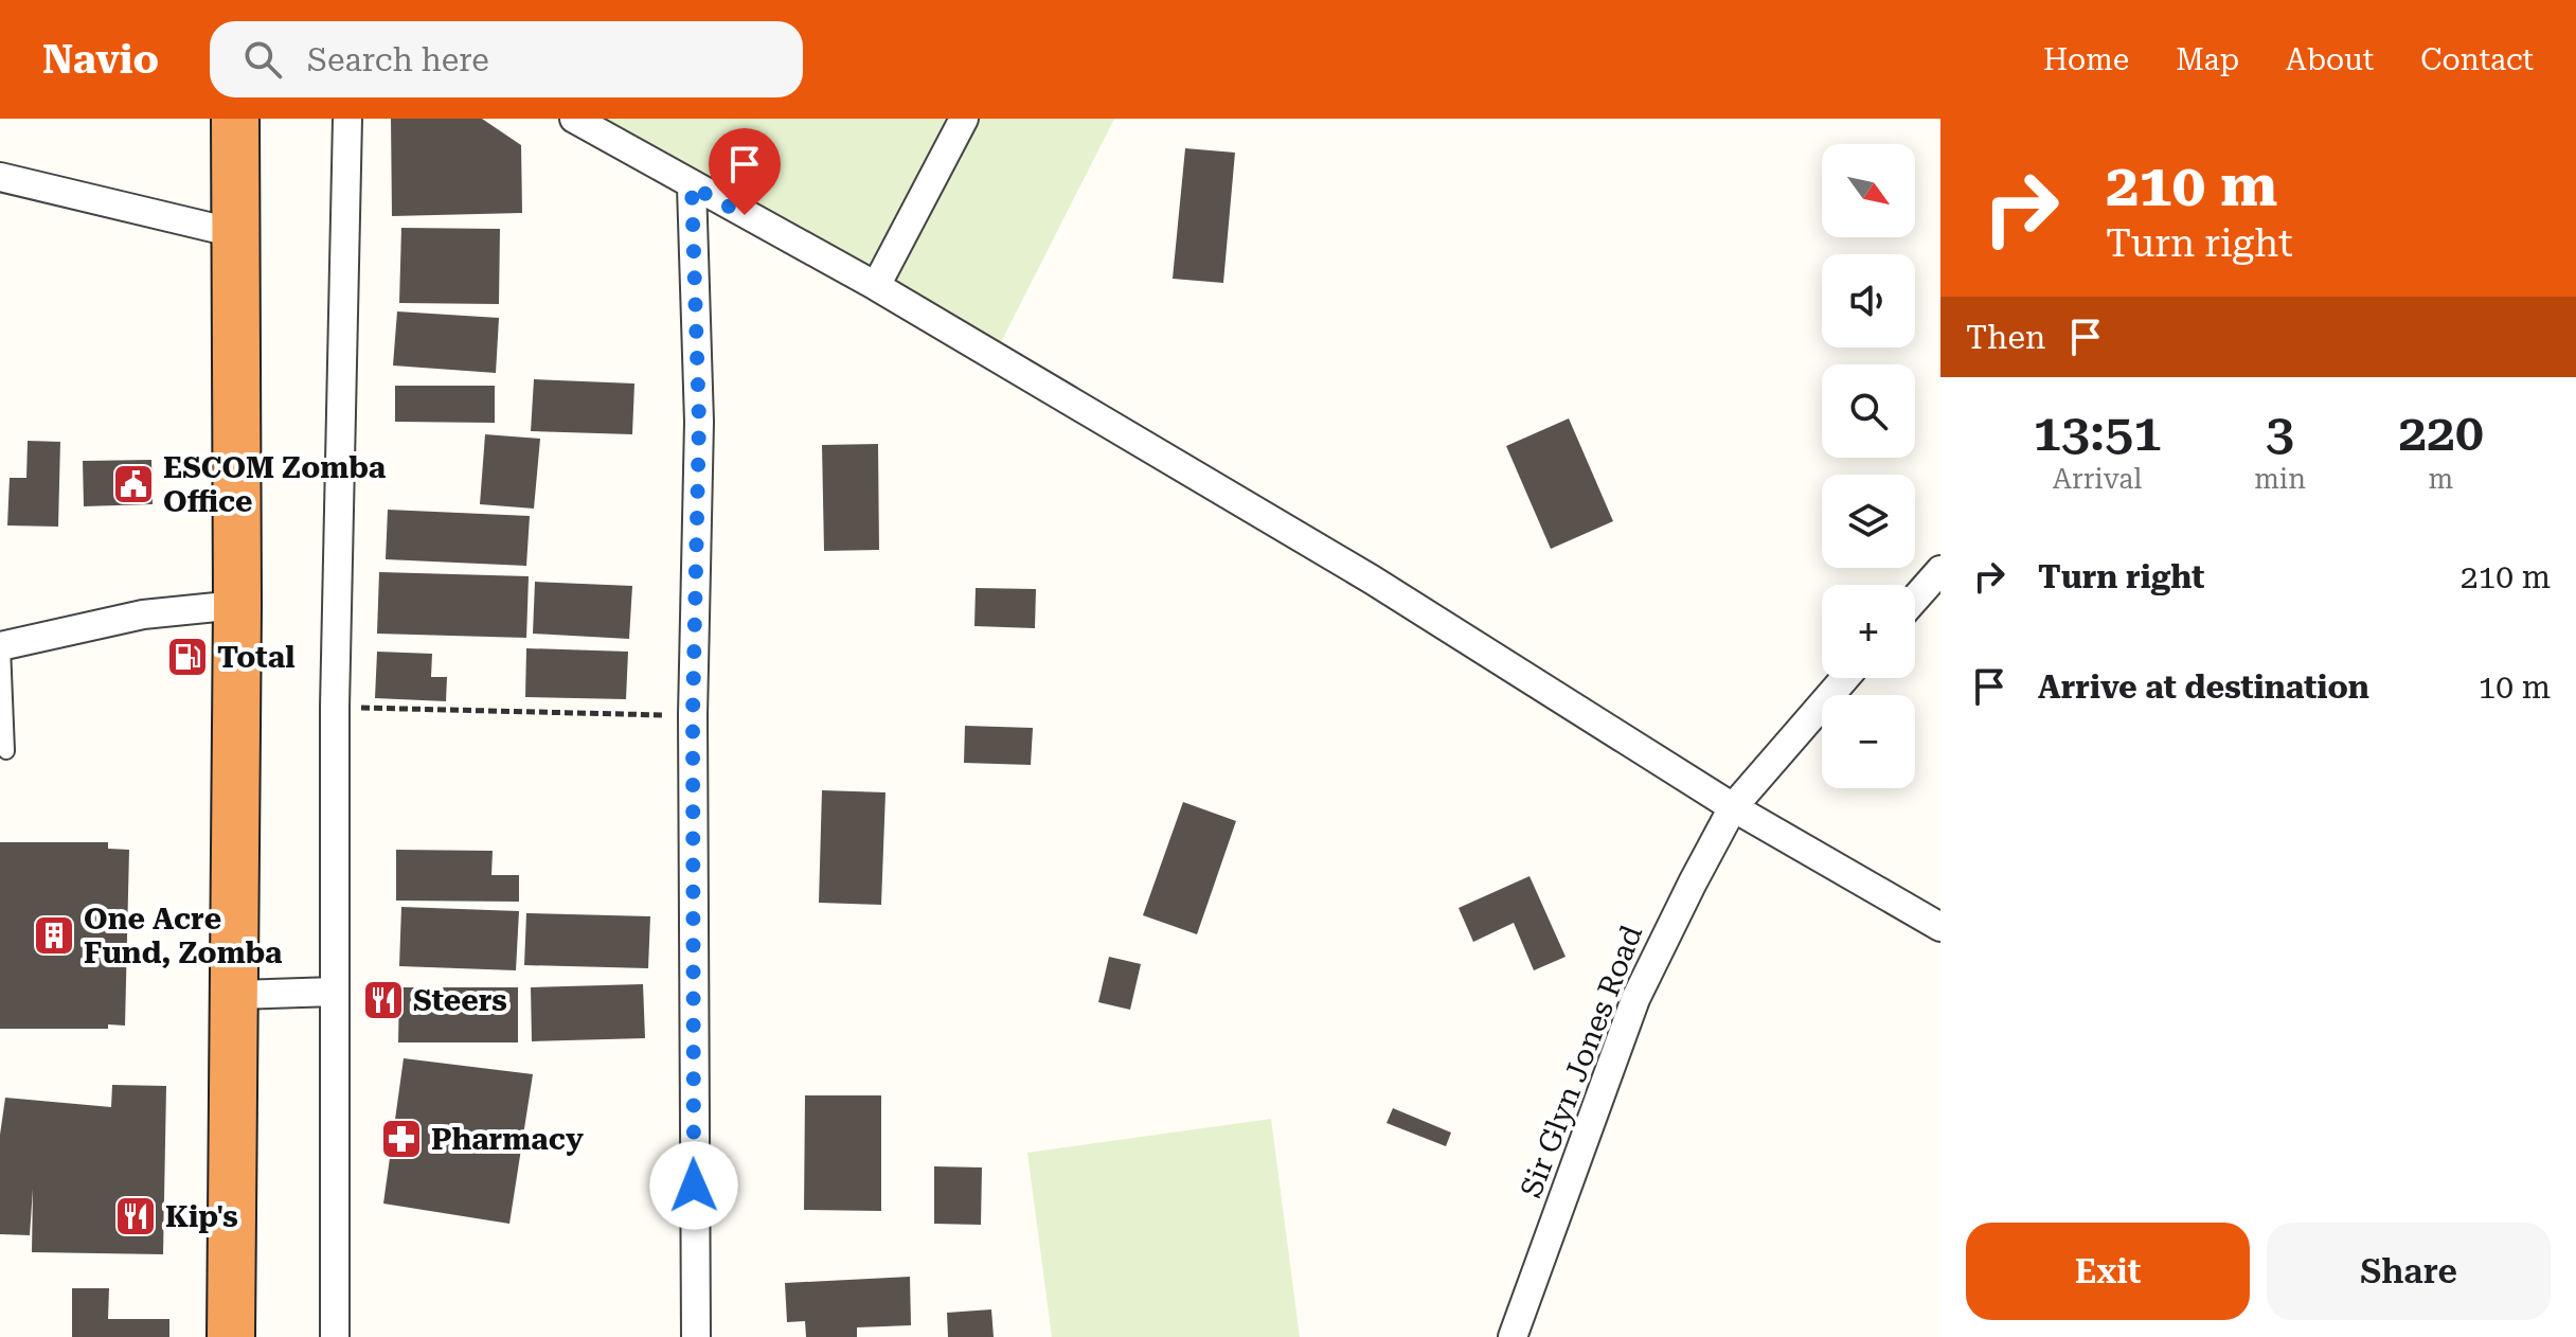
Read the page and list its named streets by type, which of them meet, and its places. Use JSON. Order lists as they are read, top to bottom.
{
  "streets": {
    "street": ["Sir Glyn Jones Road"]
  },
  "places": {
    "public building": ["ESCOM Zomba Office"],
    "fuel station": ["Total"],
    "building": ["One Acre Fund, Zomba"],
    "restaurant": ["Steers", "Kip's"],
    "pharmacy": ["Pharmacy"]
  },
  "north": "bottom right",
  "page": {
    "header": "Navio",
    "search": "Search here",
    "nav": [
      "Home",
      "Map",
      "About",
      "Contact"
    ],
    "turn": ["210 m", "Turn right"],
    "map_buttons": ["+", "−"],
    "then": "Then",
    "eta": [
      "13:51",
      "Arrival",
      "3",
      "min",
      "220",
      "m"
    ],
    "list": [
      {
        "name": "Turn right",
        "value": "210 m"
      },
      {
        "name": "Arrive at destination",
        "value": "10 m"
      }
    ],
    "buttons": ["Exit", "Share"]
  }
}
